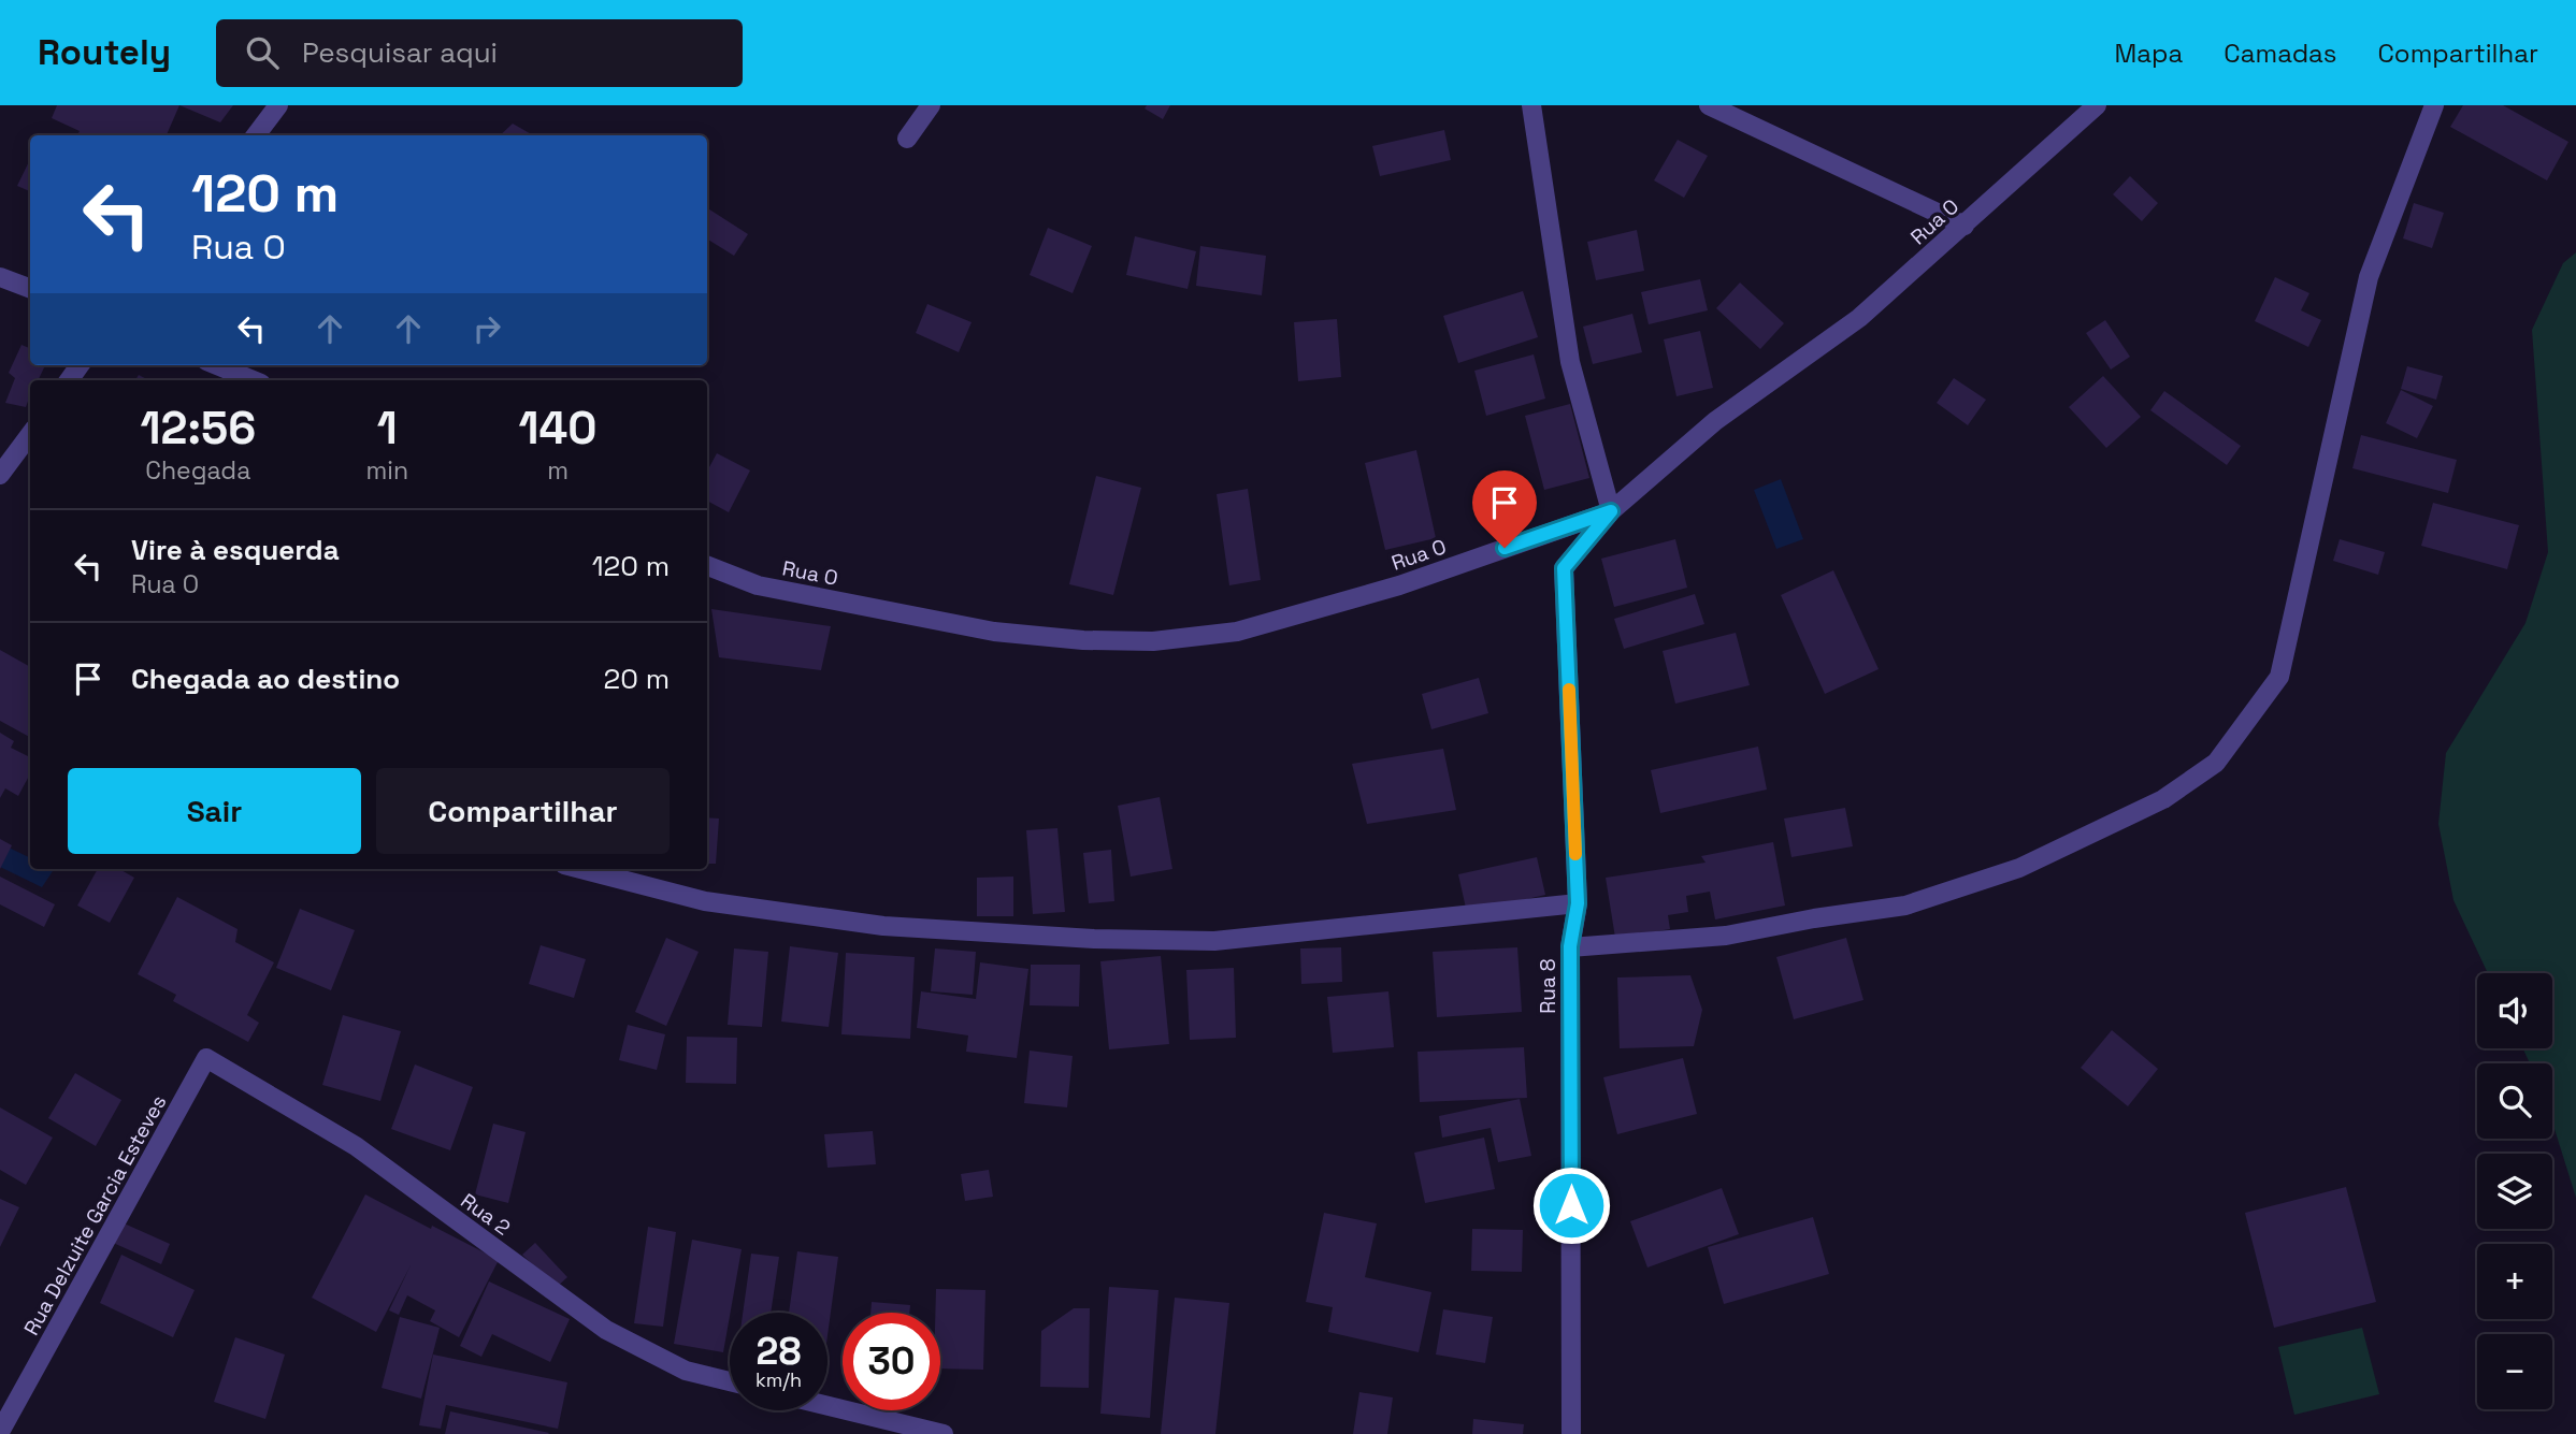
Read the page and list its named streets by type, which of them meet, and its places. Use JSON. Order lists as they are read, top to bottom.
{
  "streets": {
    "street": [
      "Rua O",
      "Rua 8",
      "Rua 2",
      "Rua Delzuite Garcia Esteves"
    ]
  },
  "crossings": [
    ["Rua O", "Rua 8"],
    ["Rua 2", "Rua Delzuite Garcia Esteves"]
  ],
  "page": {
    "header": "Routely",
    "search": "Pesquisar aqui",
    "nav": ["Mapa", "Camadas", "Compartilhar"],
    "turn": ["120 m", "Rua O"],
    "eta": [
      "12:56",
      "Chegada",
      "1",
      "min",
      "140",
      "m"
    ],
    "list": [
      {
        "name": "Vire à esquerda",
        "note": "Rua O",
        "value": "120 m"
      },
      {
        "name": "Chegada ao destino",
        "value": "20 m"
      }
    ],
    "buttons": ["Sair", "Compartilhar"],
    "map_buttons": ["+", "−"],
    "speed": "28 km/h",
    "limit": "30"
  }
}
